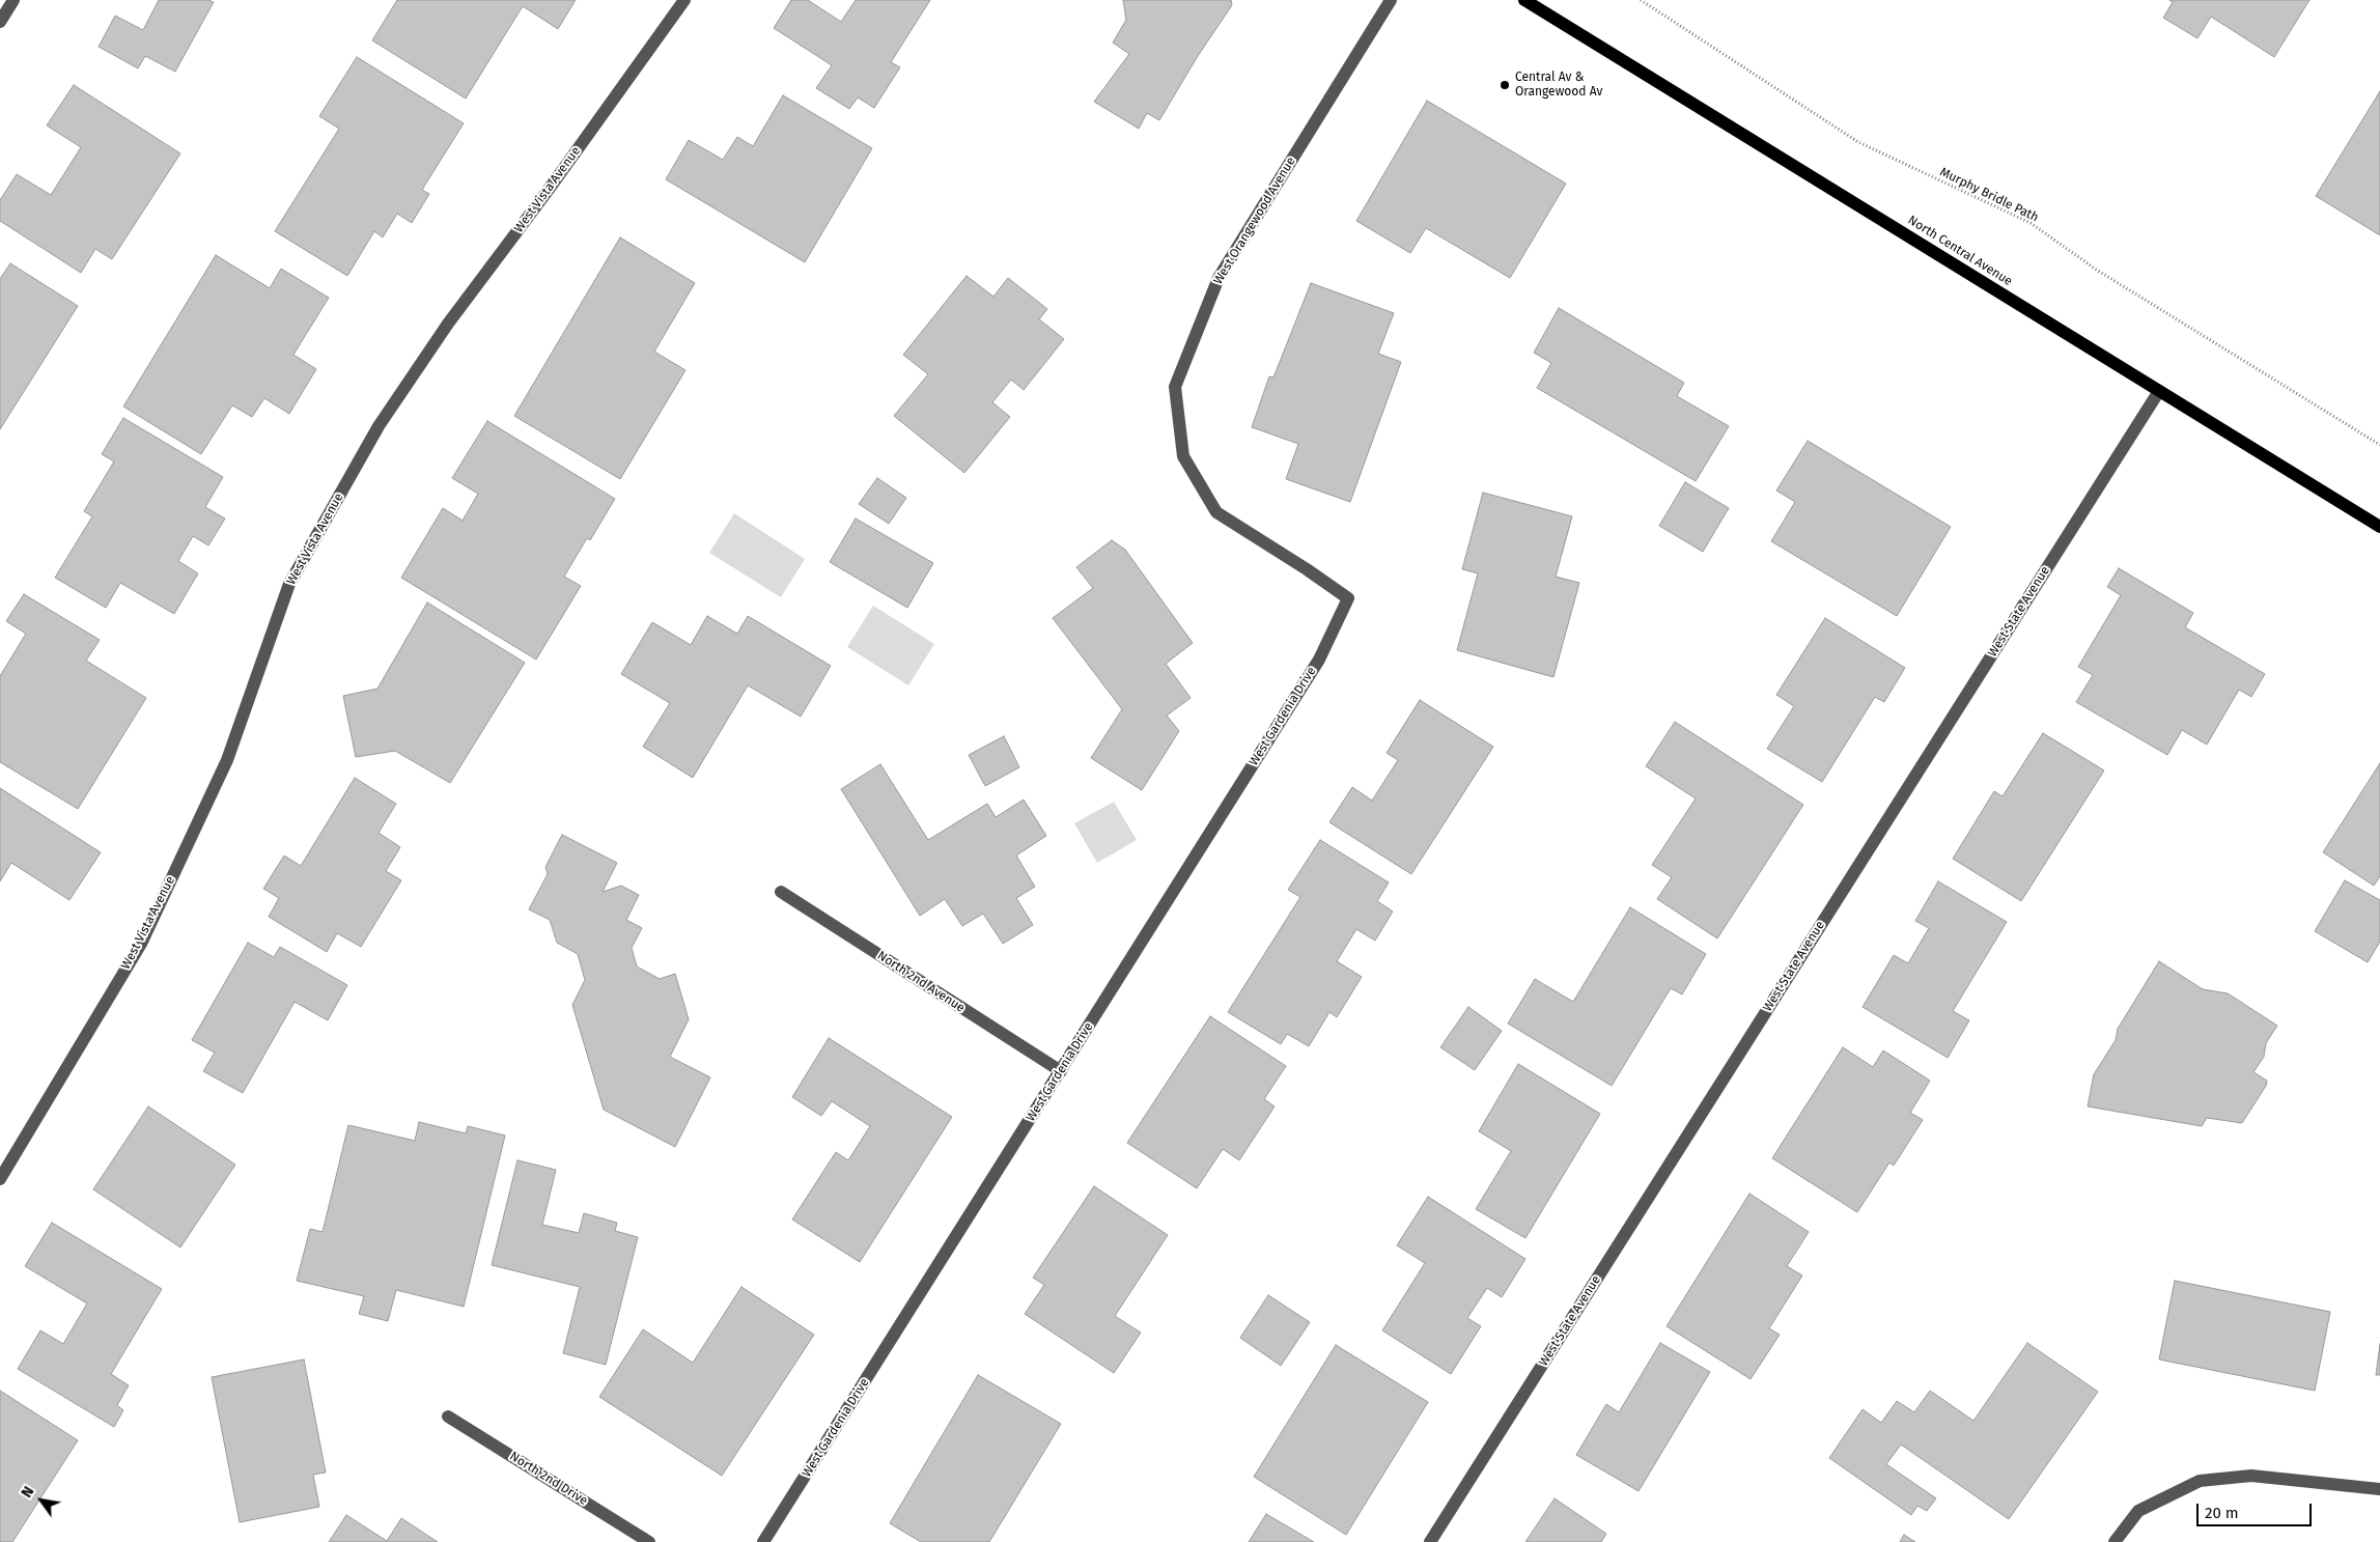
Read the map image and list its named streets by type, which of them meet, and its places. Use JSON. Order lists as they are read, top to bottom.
{
  "streets": {
    "main road": ["North Central Avenue"],
    "street": [
      "West Vista Avenue",
      "West Orangewood Avenue",
      "West State Avenue",
      "West Gardenia Drive",
      "North 2nd Avenue",
      "North 2nd Drive"
    ],
    "path": ["Murphy Bridle Path"]
  },
  "crossings": [
    ["West Orangewood Avenue", "West Gardenia Drive"],
    ["North Central Avenue", "West State Avenue"],
    ["West Gardenia Drive", "North 2nd Avenue"]
  ],
  "places": ["Central Av & Orangewood Av"],
  "scale_bar": "20 m",
  "north": "top left"
}
